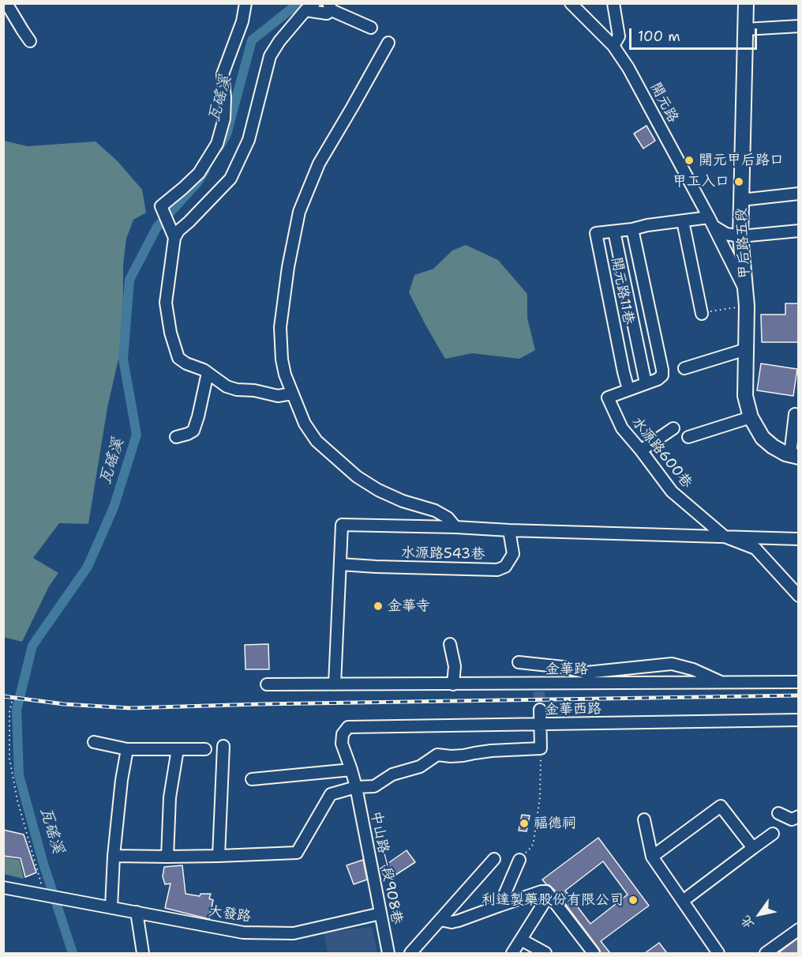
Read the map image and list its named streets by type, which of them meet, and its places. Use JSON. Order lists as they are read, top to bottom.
{
  "streets": {
    "main road": ["甲后路五段"],
    "street": [
      "開元路",
      "開元路11巷",
      "水源路600巷",
      "水源路543巷",
      "金華路",
      "金華西路",
      "中山路一段908巷",
      "大發路"
    ]
  },
  "crossings": [
    ["開元路", "甲后路五段"],
    ["開元路", "開元路11巷"],
    ["開元路11巷", "水源路600巷"],
    ["金華西路", "中山路一段908巷"],
    ["中山路一段908巷", "大發路"]
  ],
  "water": ["瓦磘溪"],
  "places": [
    "開元甲后路口",
    "甲工入口",
    "金華寺",
    "福德祠",
    "利達製藥股份有限公司"
  ],
  "scale_bar": "100 m",
  "north": "bottom left"
}
